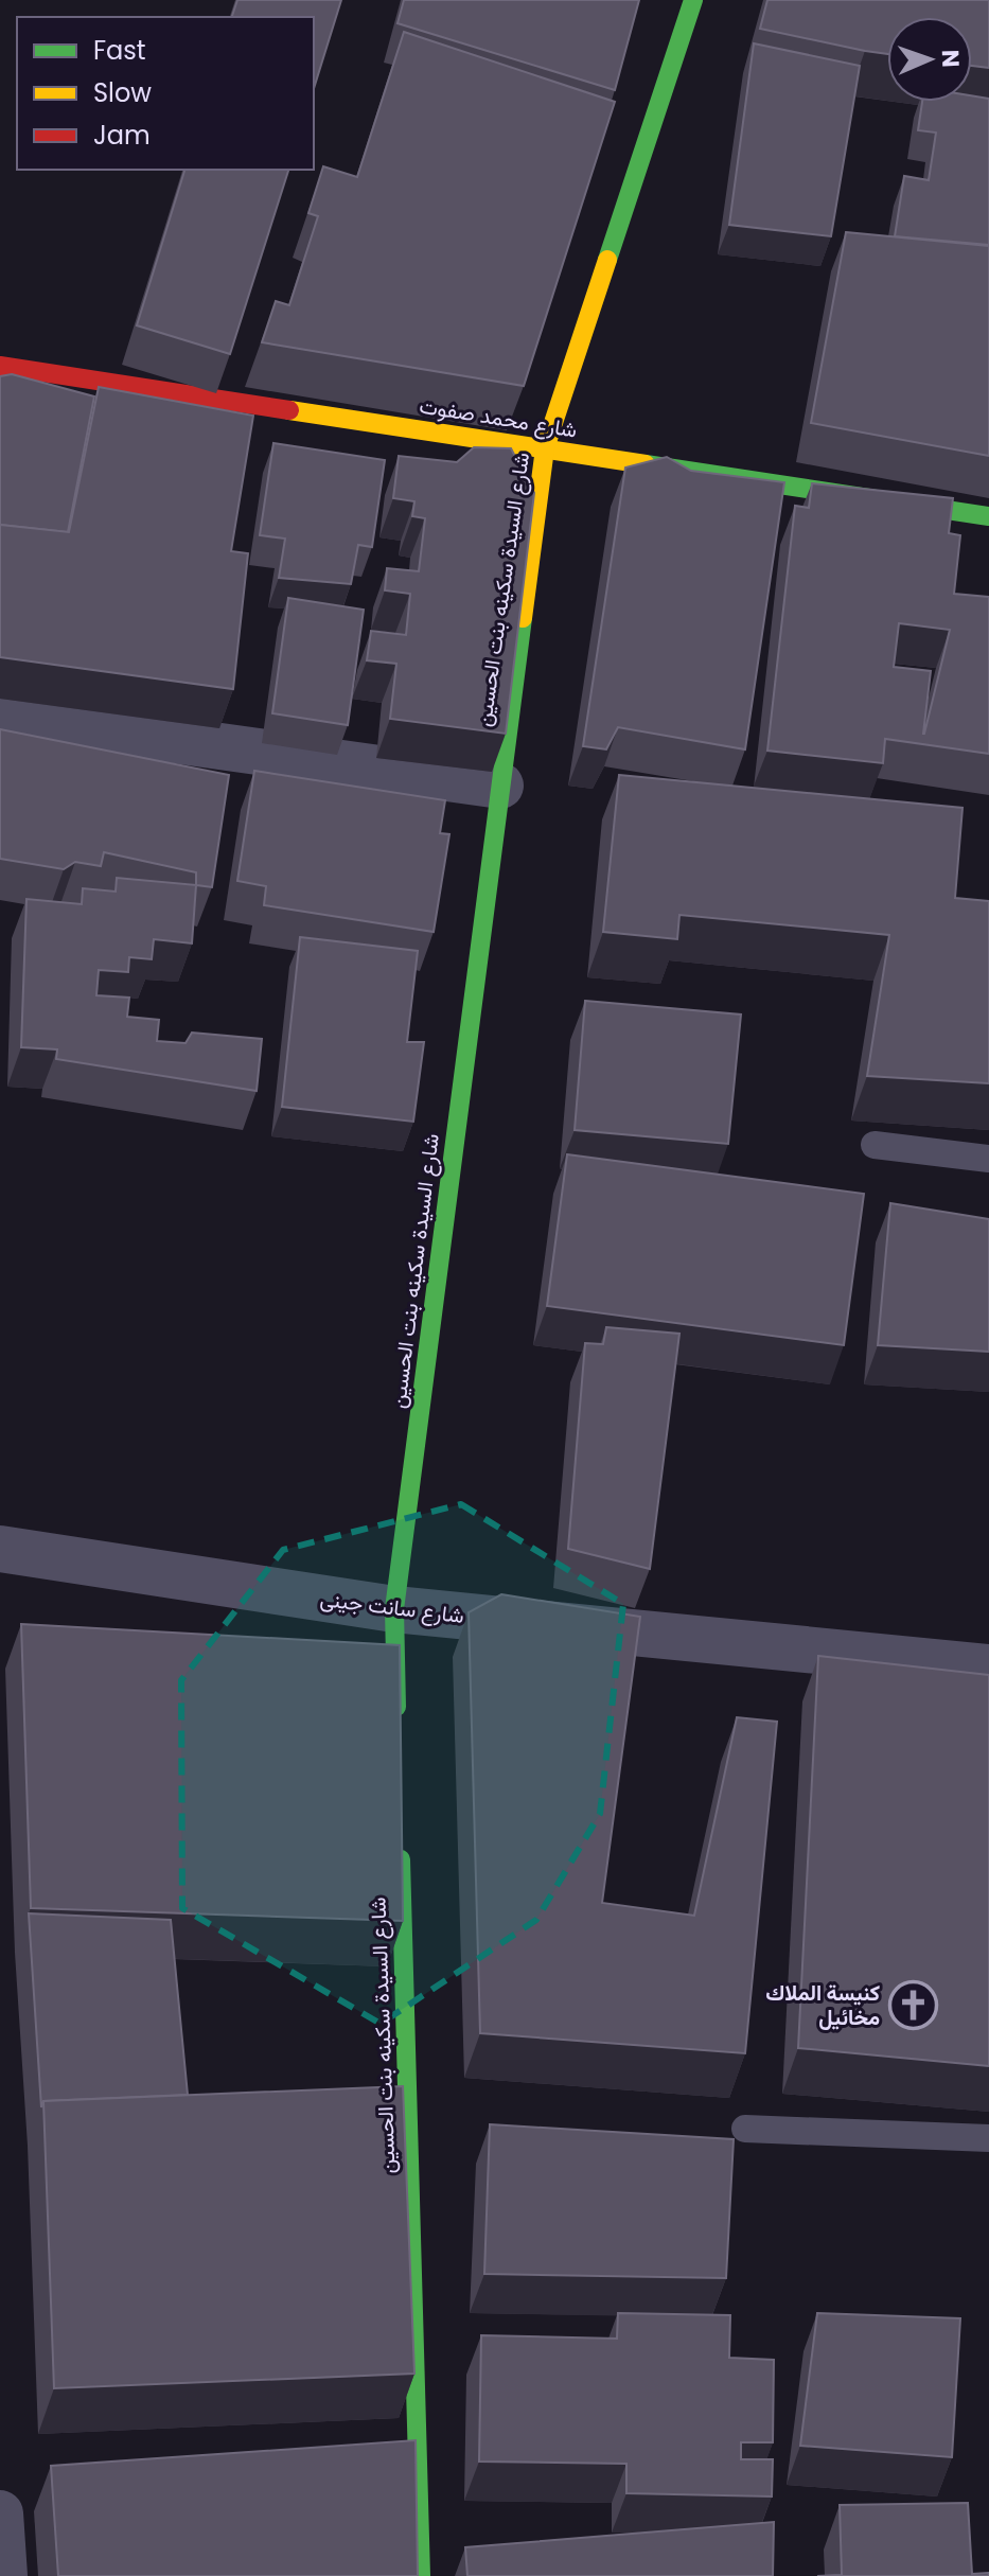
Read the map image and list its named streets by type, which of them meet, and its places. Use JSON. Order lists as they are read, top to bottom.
{
  "streets": {
    "street": ["شارع محمد صفوت", "شارع السيدة سكينه بنت الحسين", "شارع سانت جينى"]
  },
  "crossings": [
    ["شارع محمد صفوت", "شارع السيدة سكينه بنت الحسين"],
    ["شارع السيدة سكينه بنت الحسين", "شارع سانت جينى"]
  ],
  "places": {
    "church": ["كنيسة الملاك مخائيل"]
  },
  "legend": ["Fast", "Slow", "Jam"],
  "north": "right"
}
